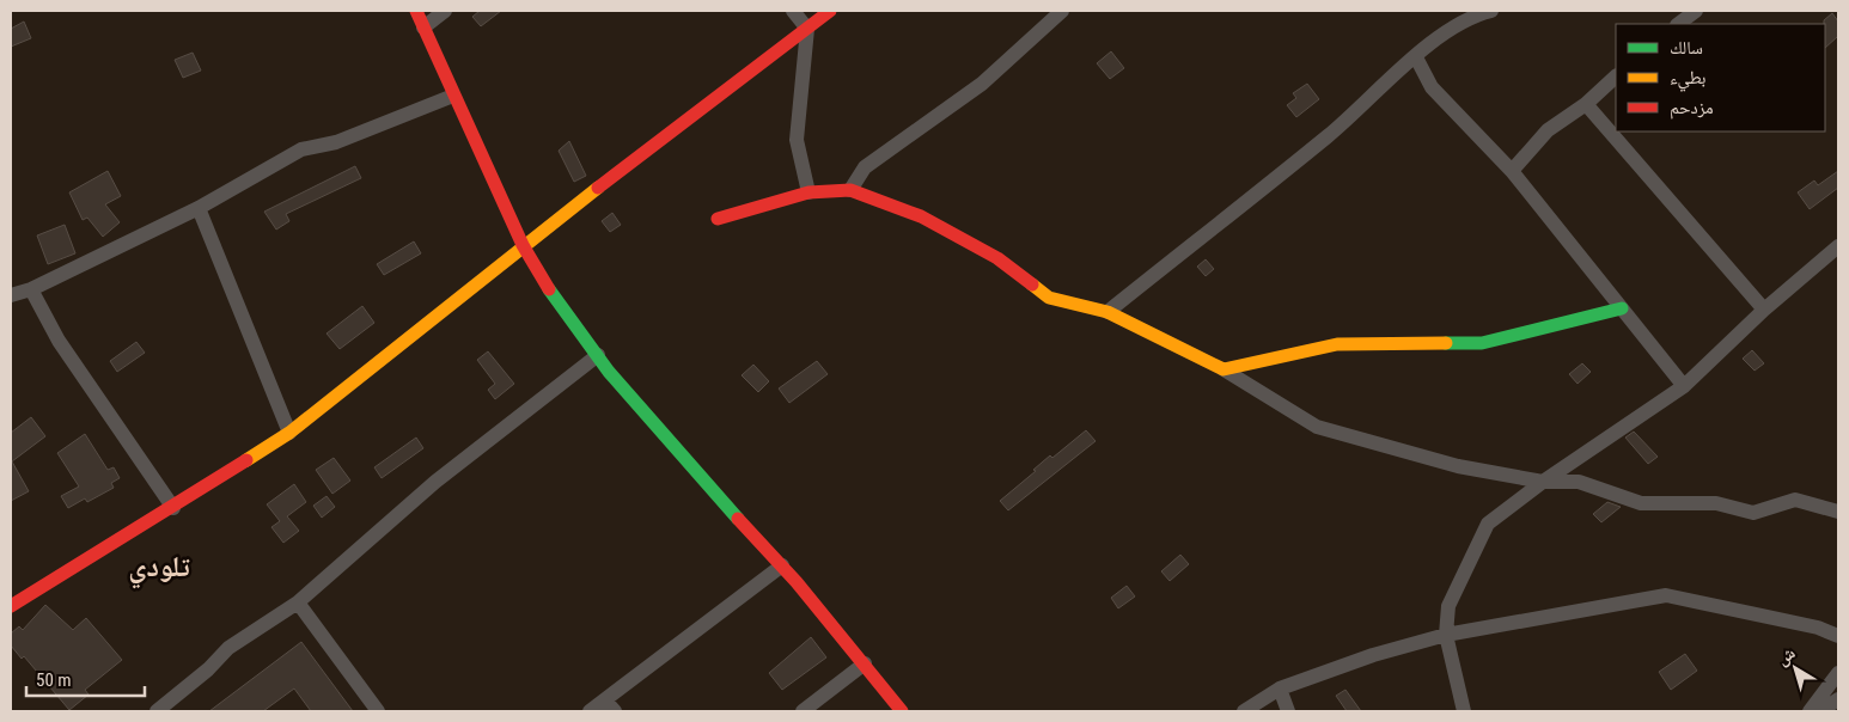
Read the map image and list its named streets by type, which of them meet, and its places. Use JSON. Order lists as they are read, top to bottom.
{
  "districts": ["تلودي"],
  "legend": ["سالك", "بطيء", "مزدحم"],
  "scale_bar": "50 m",
  "north": "top left"
}
